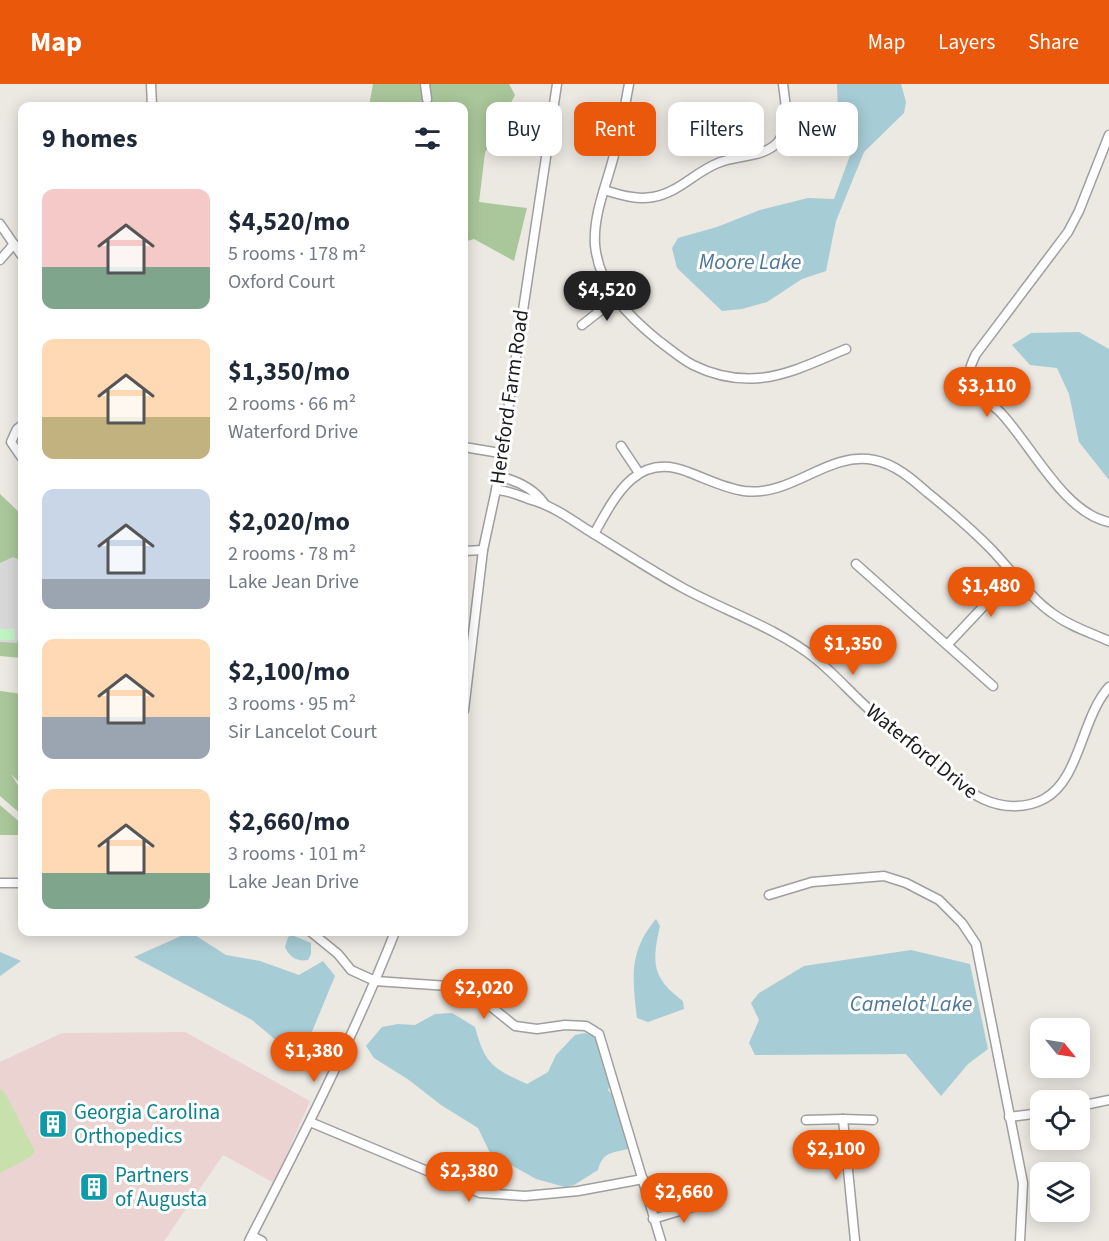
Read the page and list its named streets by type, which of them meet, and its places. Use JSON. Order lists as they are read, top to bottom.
{
  "streets": {
    "street": ["Hereford Farm Road", "Waterford Drive"]
  },
  "crossings": [
    ["Hereford Farm Road", "Waterford Drive"]
  ],
  "water": ["Moore Lake", "Camelot Lake"],
  "places": {
    "building": ["Georgia Carolina Orthopedics", "Partners of Augusta"]
  },
  "north": "bottom right",
  "page": {
    "header": "Map",
    "nav": ["Map", "Layers", "Share"],
    "chip": [
      "Buy",
      "Rent",
      "Filters",
      "New"
    ],
    "heading": "9 homes",
    "list": [
      {
        "name": "$4,520/mo",
        "note": "5 rooms · 178 m² · Oxford Court"
      },
      {
        "name": "$1,350/mo",
        "note": "2 rooms · 66 m² · Waterford Drive"
      },
      {
        "name": "$2,020/mo",
        "note": "2 rooms · 78 m² · Lake Jean Drive"
      },
      {
        "name": "$2,100/mo",
        "note": "3 rooms · 95 m² · Sir Lancelot Court"
      },
      {
        "name": "$2,660/mo",
        "note": "3 rooms · 101 m² · Lake Jean Drive"
      }
    ],
    "price": [
      "$4,520",
      "$3,110",
      "$1,480",
      "$1,350",
      "$2,020",
      "$1,380",
      "$2,100",
      "$2,380",
      "$2,660"
    ]
  }
}
